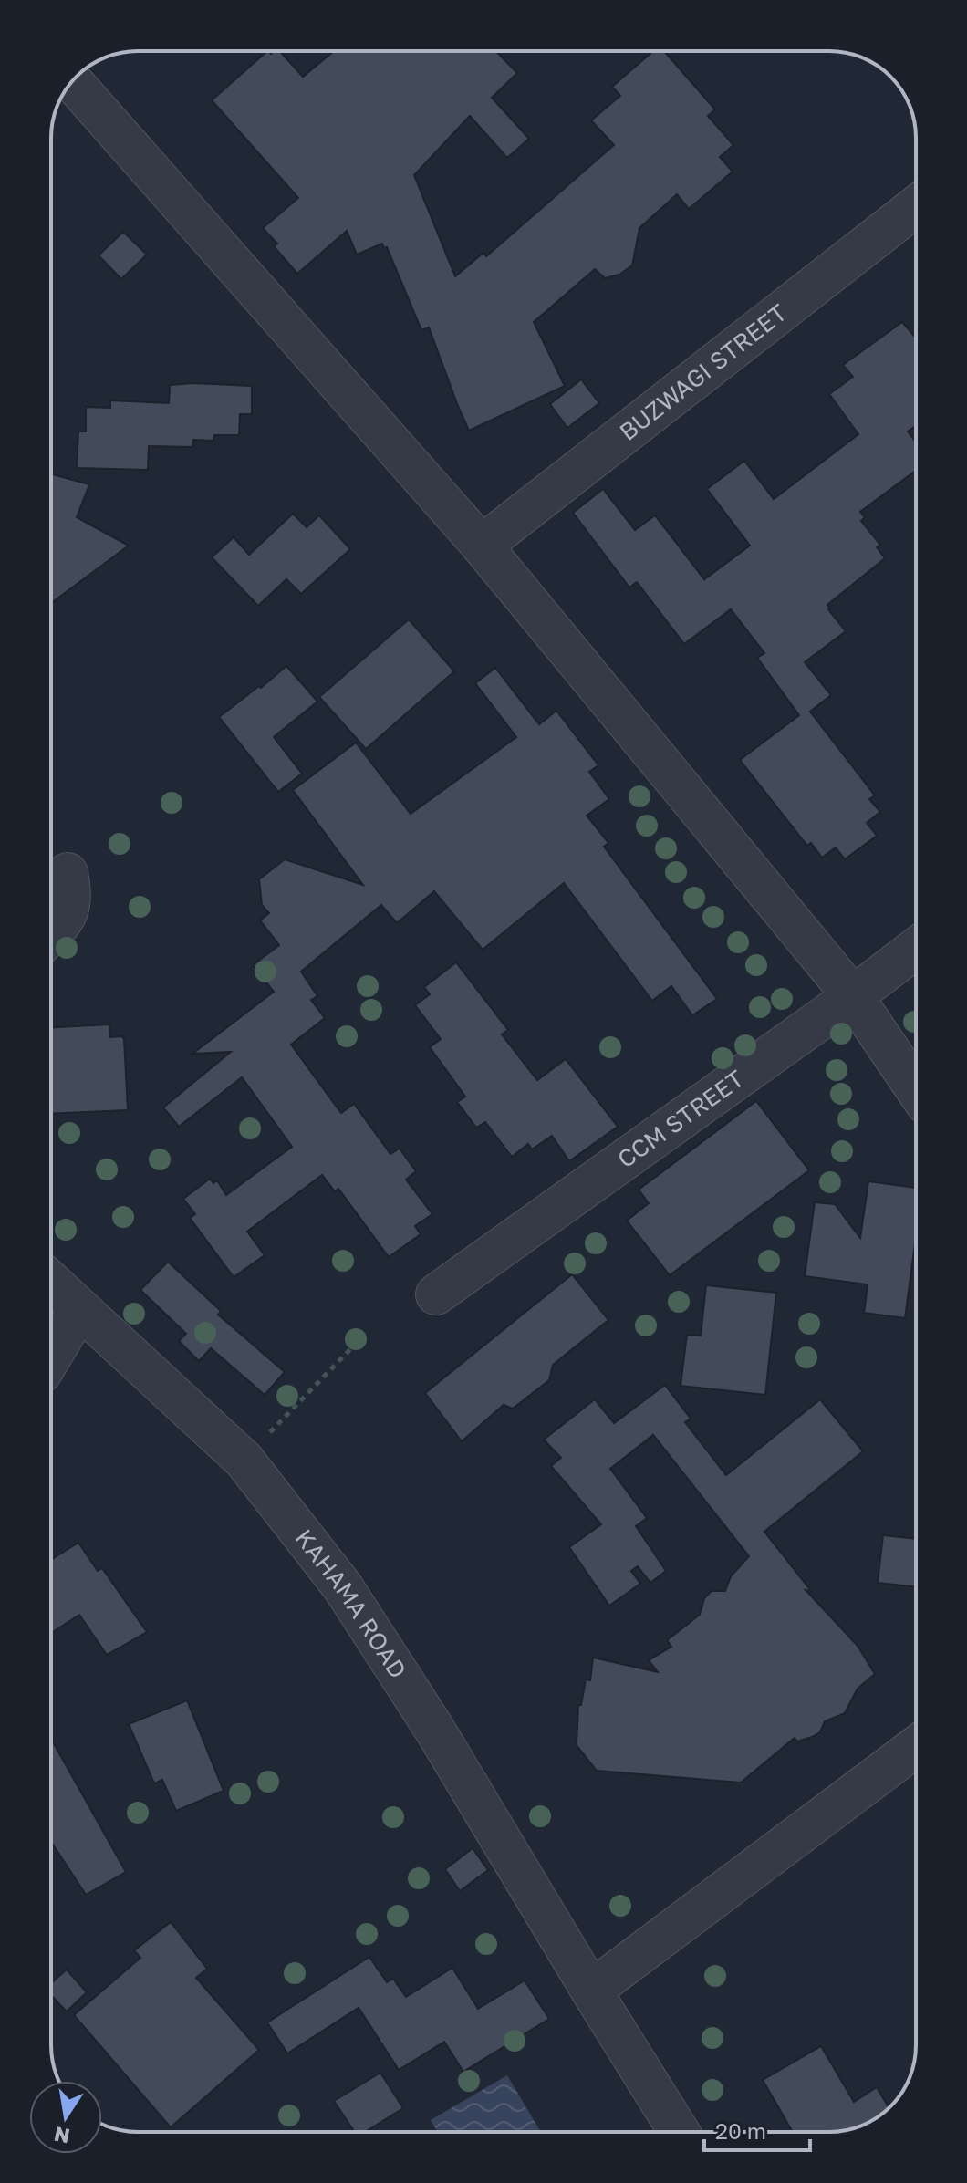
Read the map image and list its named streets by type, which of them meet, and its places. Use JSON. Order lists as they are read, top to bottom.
{
  "streets": {
    "street": ["BUZWAGI STREET", "CCM STREET", "KAHAMA ROAD"]
  },
  "scale_bar": "20 m",
  "north": "bottom"
}
